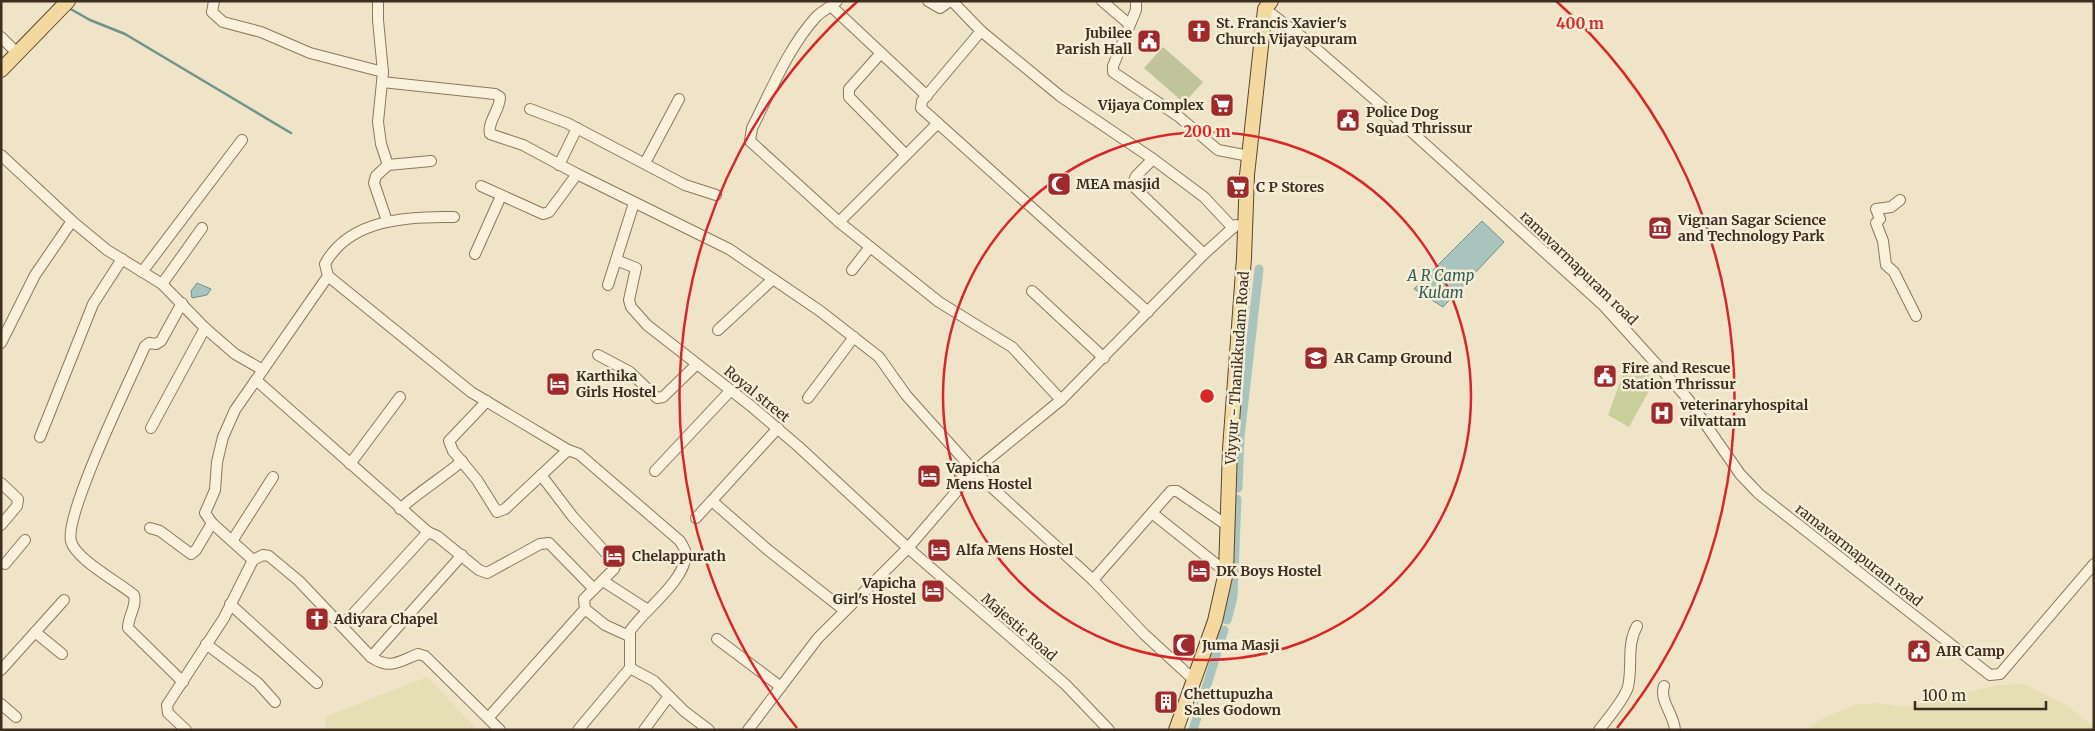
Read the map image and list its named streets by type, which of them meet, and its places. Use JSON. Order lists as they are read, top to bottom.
{
  "streets": {
    "main road": ["Viyyur - Thanikkudam Road"],
    "street": ["ramavarmapuram road", "Royal street", "Majestic Road"]
  },
  "crossings": [
    ["ramavarmapuram road", "Viyyur - Thanikkudam Road"],
    ["Royal street", "Majestic Road"]
  ],
  "water": ["A R Camp Kulam"],
  "places": {
    "church": ["St. Francis Xavier's Church Vijayapuram", "Adiyara Chapel"],
    "public building": [
      "Jubilee Parish Hall",
      "Police Dog Squad Thrissur",
      "Fire and Rescue Station Thrissur",
      "AIR Camp"
    ],
    "supermarket": ["Vijaya Complex", "C P Stores"],
    "mosque": ["MEA masjid", "Juma Masji"],
    "museum": ["Vignan Sagar Science and Technology Park"],
    "school or university": ["AR Camp Ground"],
    "hotel": [
      "Karthika Girls Hostel",
      "Vapicha Mens Hostel",
      "Alfa Mens Hostel",
      "Chelappurath",
      "DK Boys Hostel",
      "Vapicha Girl's Hostel"
    ],
    "hospital": ["veterinaryhospital vilvattam"],
    "building": ["Chettupuzha Sales Godown"]
  },
  "scale_bar": "100 m",
  "rings": ["400 m", "200 m"]
}
